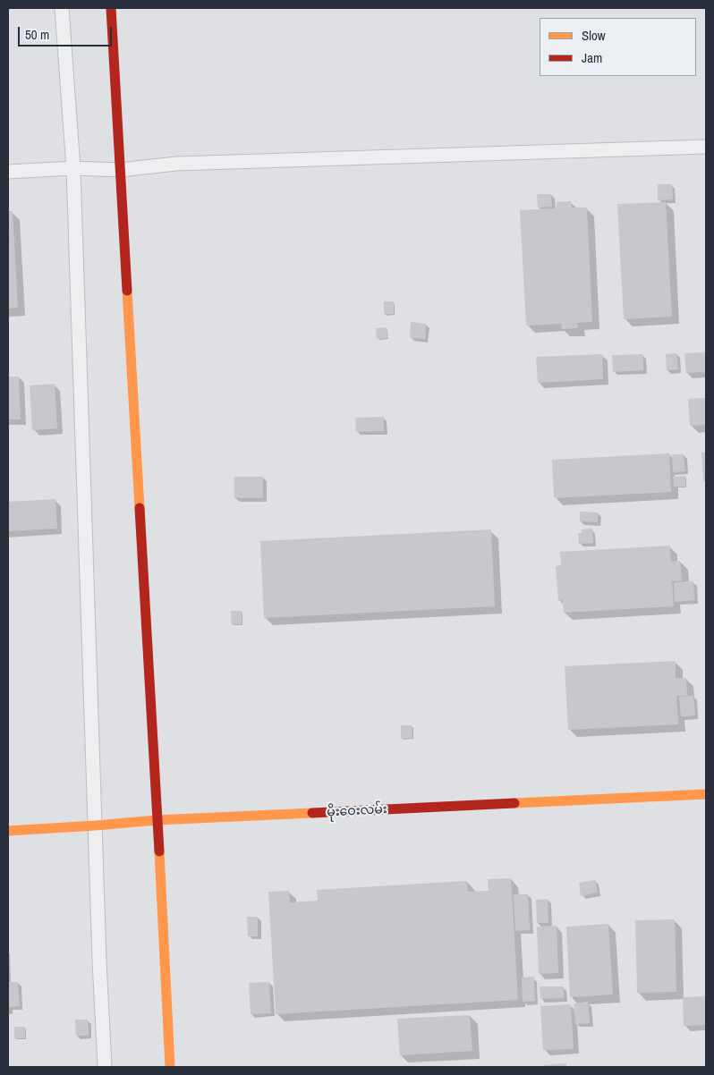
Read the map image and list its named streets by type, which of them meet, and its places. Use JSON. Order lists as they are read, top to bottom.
{
  "streets": {
    "street": ["မိုးဝေးလမ်း"]
  },
  "legend": ["Slow", "Jam"],
  "scale_bar": "50 m"
}
